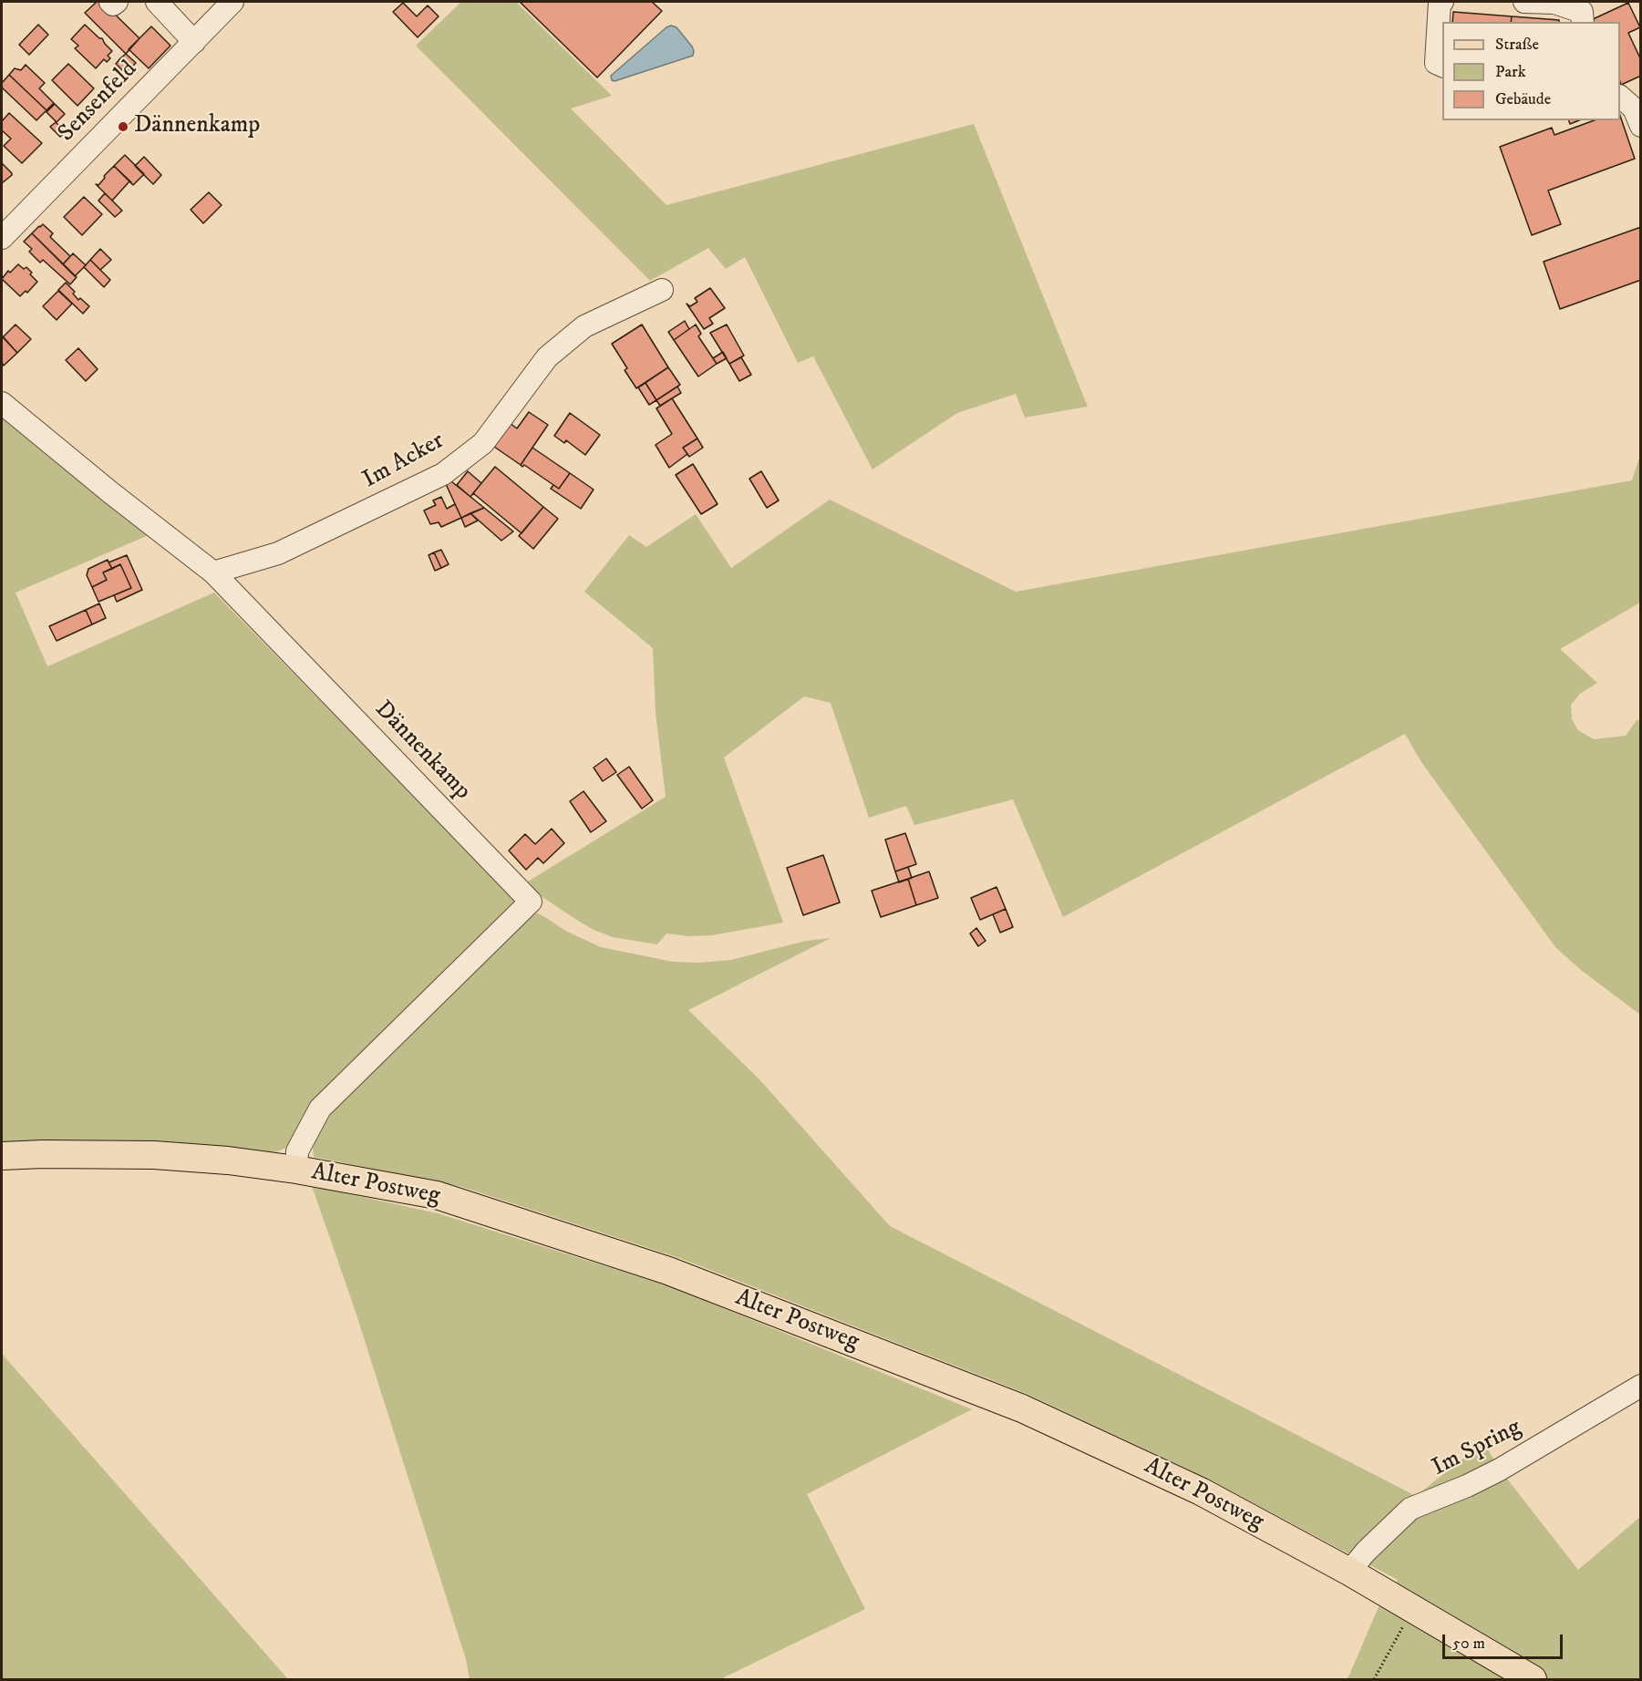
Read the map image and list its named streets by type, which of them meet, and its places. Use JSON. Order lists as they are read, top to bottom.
{
  "streets": {
    "main road": ["Alter Postweg"],
    "street": [
      "Sensenfeld",
      "Im Acker",
      "Dännenkamp",
      "Im Spring"
    ]
  },
  "crossings": [
    ["Im Acker", "Dännenkamp"],
    ["Dännenkamp", "Alter Postweg"],
    ["Alter Postweg", "Im Spring"]
  ],
  "places": ["Dännenkamp"],
  "legend": ["Straße", "Park", "Gebäude"],
  "scale_bar": "50 m"
}
